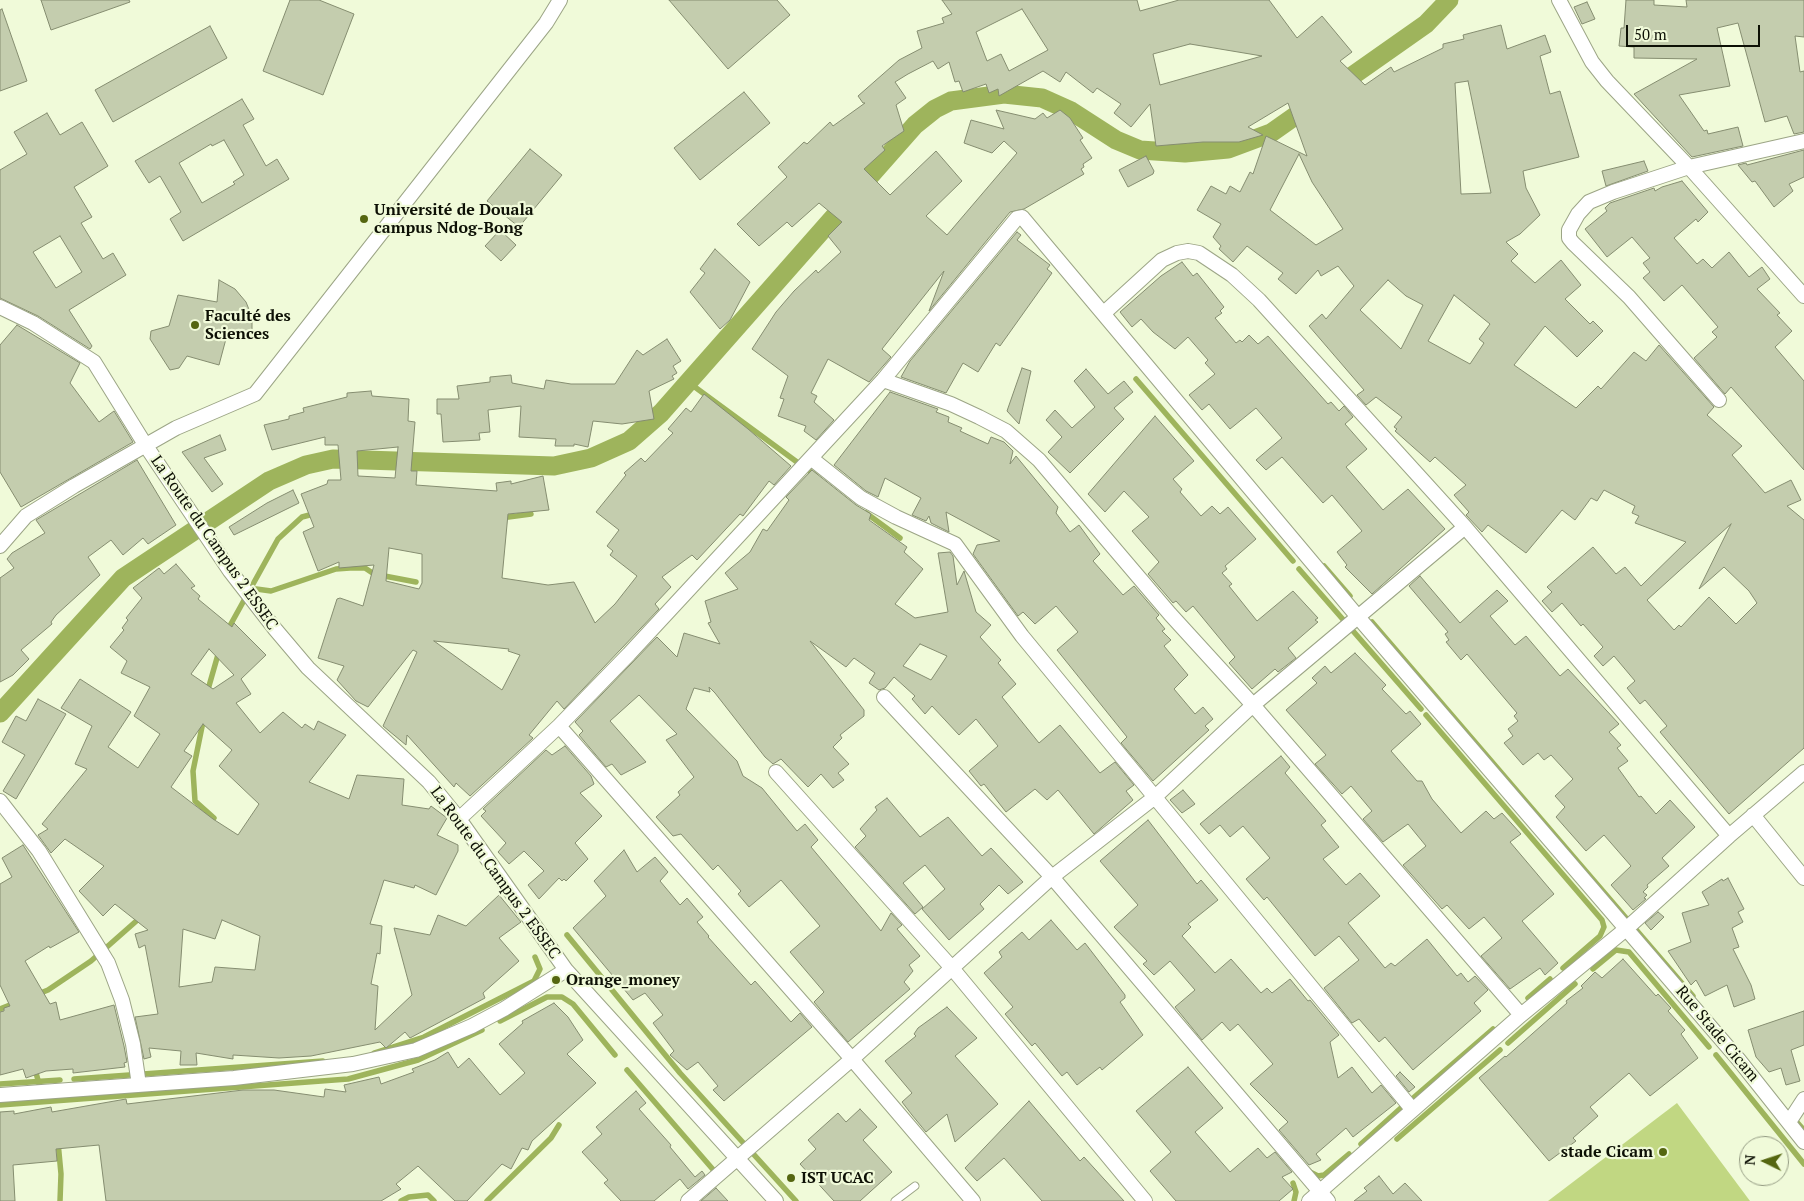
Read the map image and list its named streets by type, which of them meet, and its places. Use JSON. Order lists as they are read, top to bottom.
{
  "streets": {
    "street": ["La Route du Campus 2 ESSEC", "Rue Stade Cicam"]
  },
  "places": [
    "Université de Douala campus Ndog-Bong",
    "Faculté des Sciences",
    "Orange_money",
    "stade Cicam",
    "IST UCAC"
  ],
  "scale_bar": "50 m",
  "north": "left"
}
